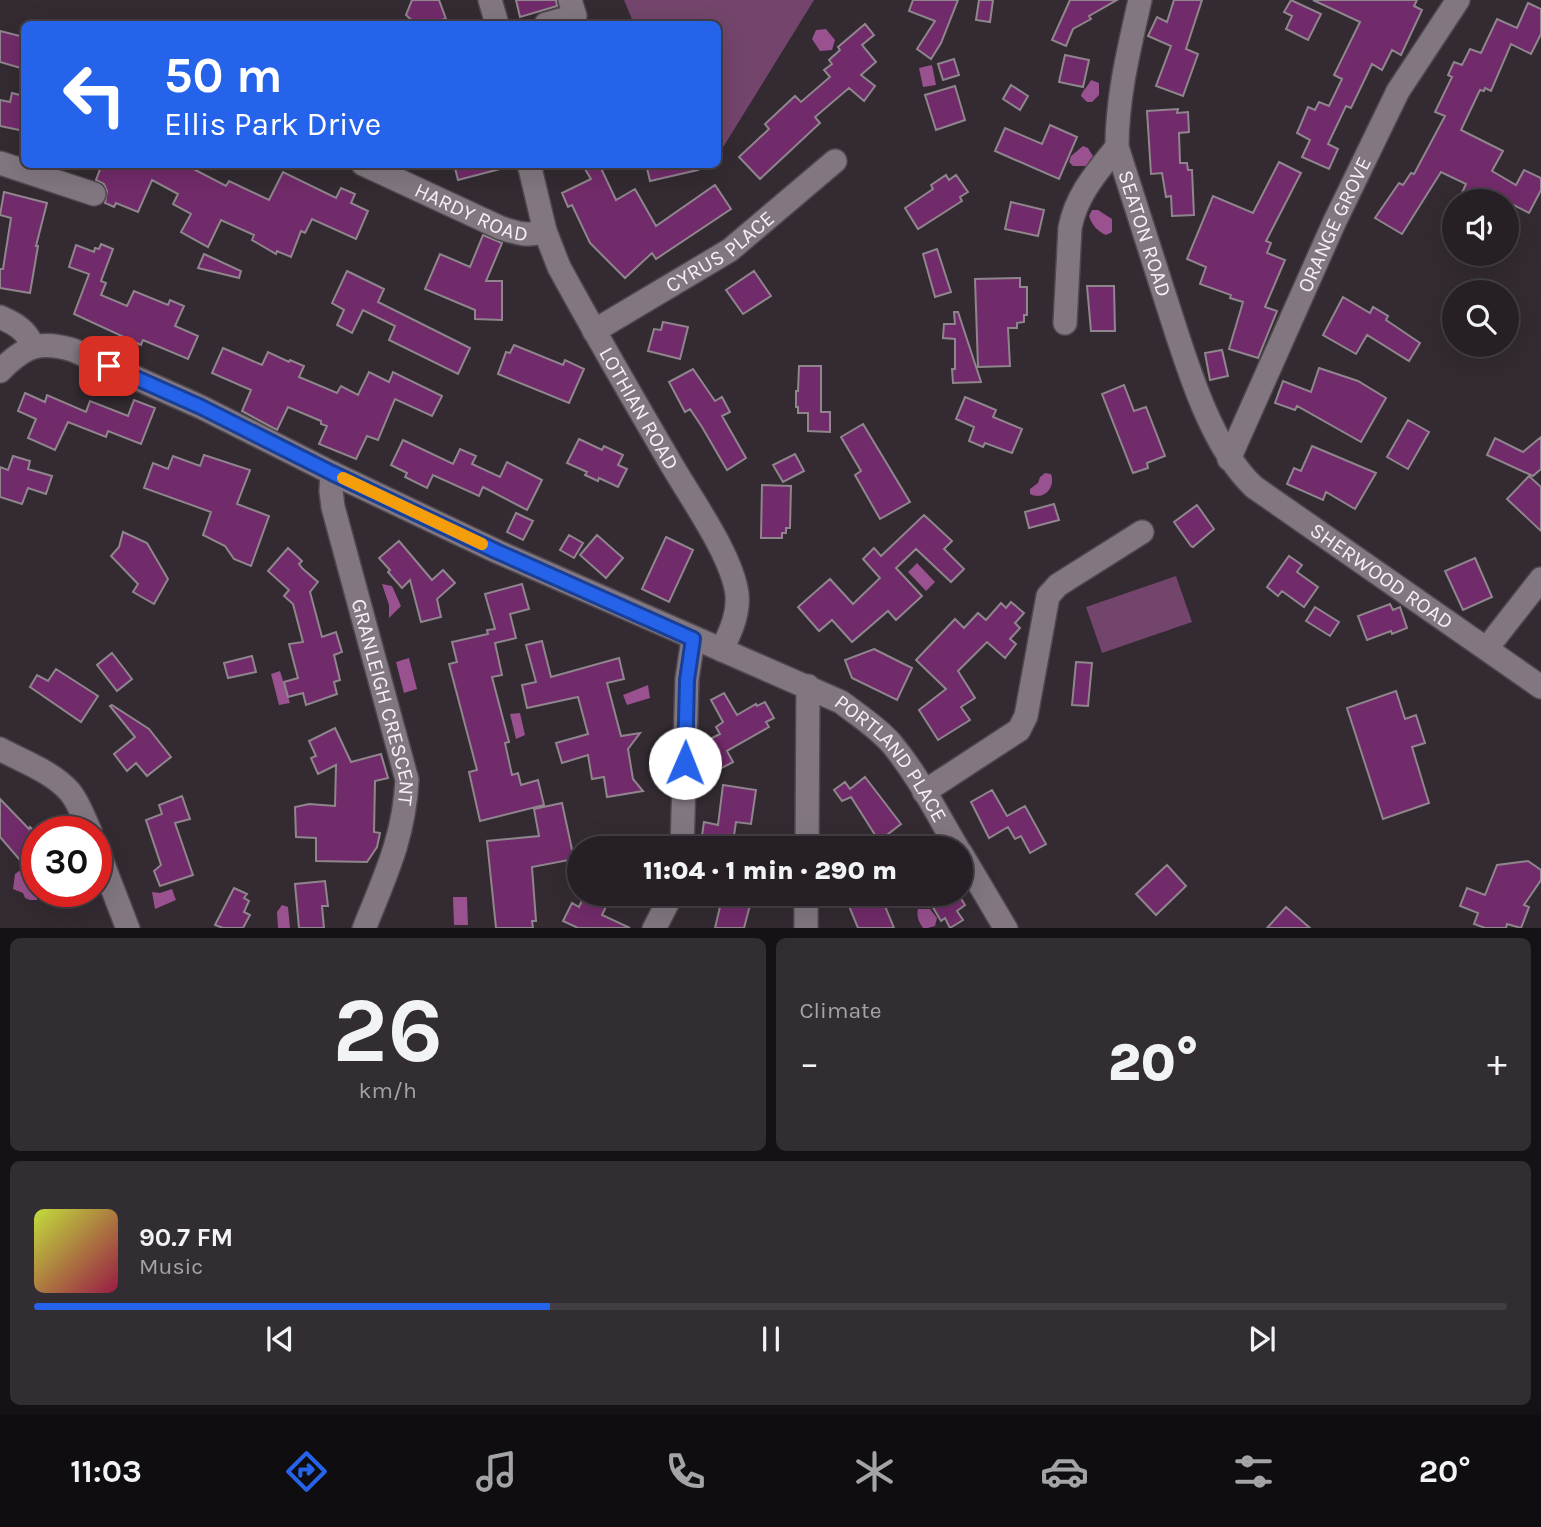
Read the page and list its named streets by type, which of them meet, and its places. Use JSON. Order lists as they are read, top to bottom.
{
  "streets": {
    "street": [
      "HARDY ROAD",
      "ORANGE GROVE",
      "SEATON ROAD",
      "CYRUS PLACE",
      "LOTHIAN ROAD",
      "SHERWOOD ROAD",
      "GRANLEIGH CRESCENT",
      "PORTLAND PLACE"
    ]
  },
  "crossings": [
    ["HARDY ROAD", "LOTHIAN ROAD"],
    ["ORANGE GROVE", "SEATON ROAD"],
    ["ORANGE GROVE", "SHERWOOD ROAD"],
    ["SEATON ROAD", "SHERWOOD ROAD"],
    ["CYRUS PLACE", "LOTHIAN ROAD"],
    ["LOTHIAN ROAD", "PORTLAND PLACE"],
    ["GRANLEIGH CRESCENT", "PORTLAND PLACE"]
  ],
  "page": {
    "turn": ["50 m", "Ellis Park Drive"],
    "limit": "30",
    "trip": "11:04 · 1 min · 290 m",
    "tile": [
      ["26", "km/h"],
      "Climate"
    ],
    "heat": ["−", "20°", "+"],
    "song": ["90.7 FM", "Music"],
    "tabs": ["11:03", "20°"]
  }
}
